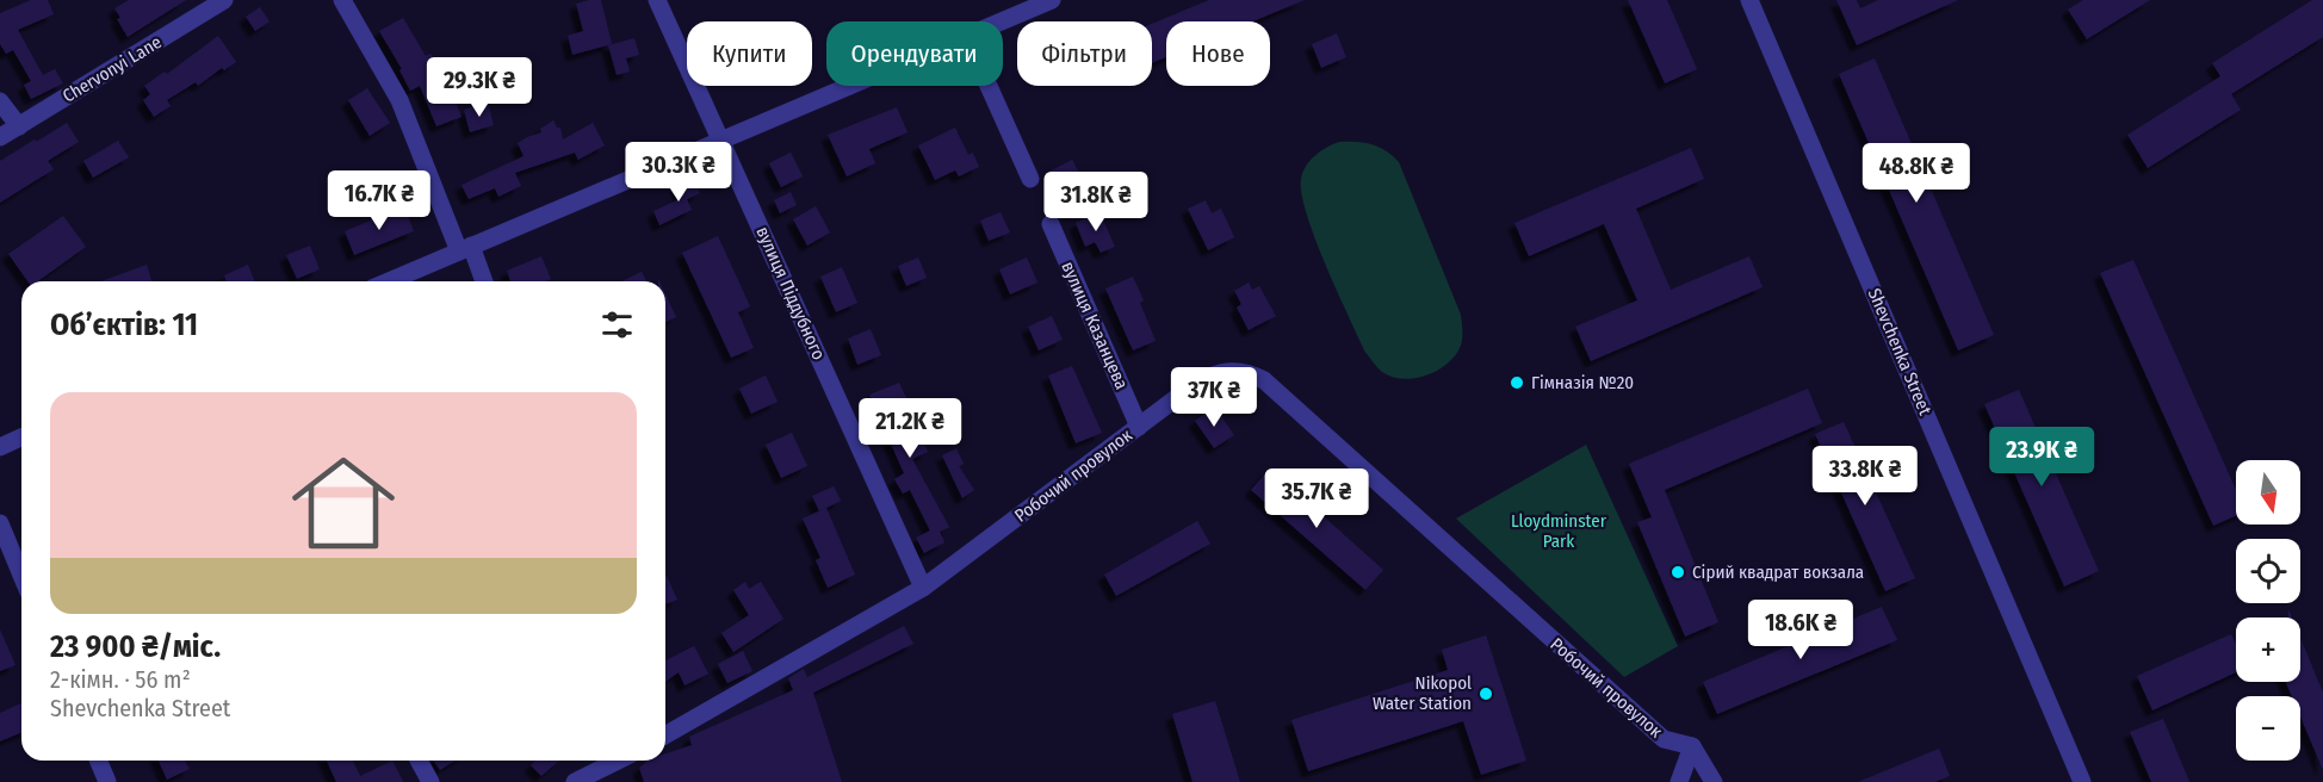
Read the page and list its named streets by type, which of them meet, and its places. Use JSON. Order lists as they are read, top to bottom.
{
  "streets": {
    "street": [
      "Chervonyi Lane",
      "вулиця Піддубного",
      "вулиця Казанцева",
      "Shevchenka Street",
      "Робочий провулок"
    ]
  },
  "crossings": [
    ["вулиця Піддубного", "Робочий провулок"],
    ["вулиця Казанцева", "Робочий провулок"]
  ],
  "parks": ["Lloydminster Park"],
  "places": ["Гімназія №20", "Сірий квадрат вокзала", "Nikopol Water Station"],
  "north": "bottom",
  "page": {
    "chip": [
      "Купити",
      "Орендувати",
      "Фільтри",
      "Нове"
    ],
    "price": [
      "29.3K ₴",
      "30.3K ₴",
      "48.8K ₴",
      "16.7K ₴",
      "31.8K ₴",
      "37K ₴",
      "21.2K ₴",
      "23.9K ₴",
      "33.8K ₴",
      "35.7K ₴",
      "18.6K ₴"
    ],
    "heading": "Об’єктів: 11",
    "list": [
      {
        "name": "23 900 ₴/міс.",
        "note": "2-кімн. · 56 m² · Shevchenka Street"
      }
    ],
    "map_buttons": ["+", "−"]
  }
}
